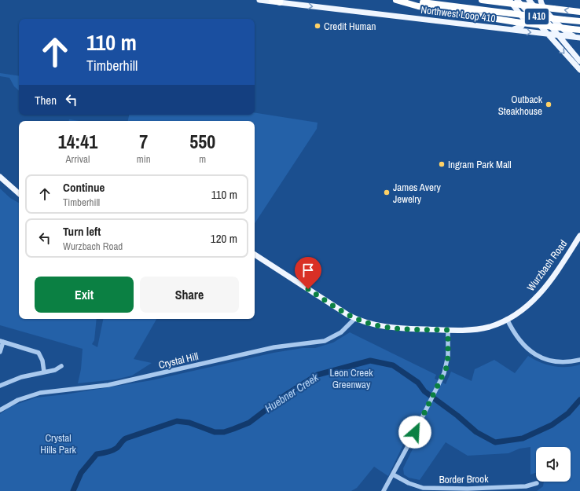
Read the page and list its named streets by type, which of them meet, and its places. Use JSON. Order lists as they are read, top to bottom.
{
  "streets": {
    "highway": ["I 410"],
    "main road": ["Northwest Loop 410", "Wurzbach Road"],
    "street": ["Crystal Hill", "Border Brook"]
  },
  "crossings": [
    ["Wurzbach Road", "Crystal Hill"]
  ],
  "one_way": ["Northwest Loop 410"],
  "water": ["Huebner Creek"],
  "parks": ["Leon Creek Greenway", "Crystal Hills Park"],
  "places": [
    "Credit Human",
    "Outback Steakhouse",
    "Ingram Park Mall",
    "James Avery Jewelry"
  ],
  "page": {
    "turn": ["110 m", "Timberhill"],
    "then": "Then",
    "eta": [
      "14:41",
      "Arrival",
      "7",
      "min",
      "550",
      "m"
    ],
    "list": [
      {
        "name": "Continue",
        "note": "Timberhill",
        "value": "110 m"
      },
      {
        "name": "Turn left",
        "note": "Wurzbach Road",
        "value": "120 m"
      }
    ],
    "buttons": ["Exit", "Share"]
  }
}
